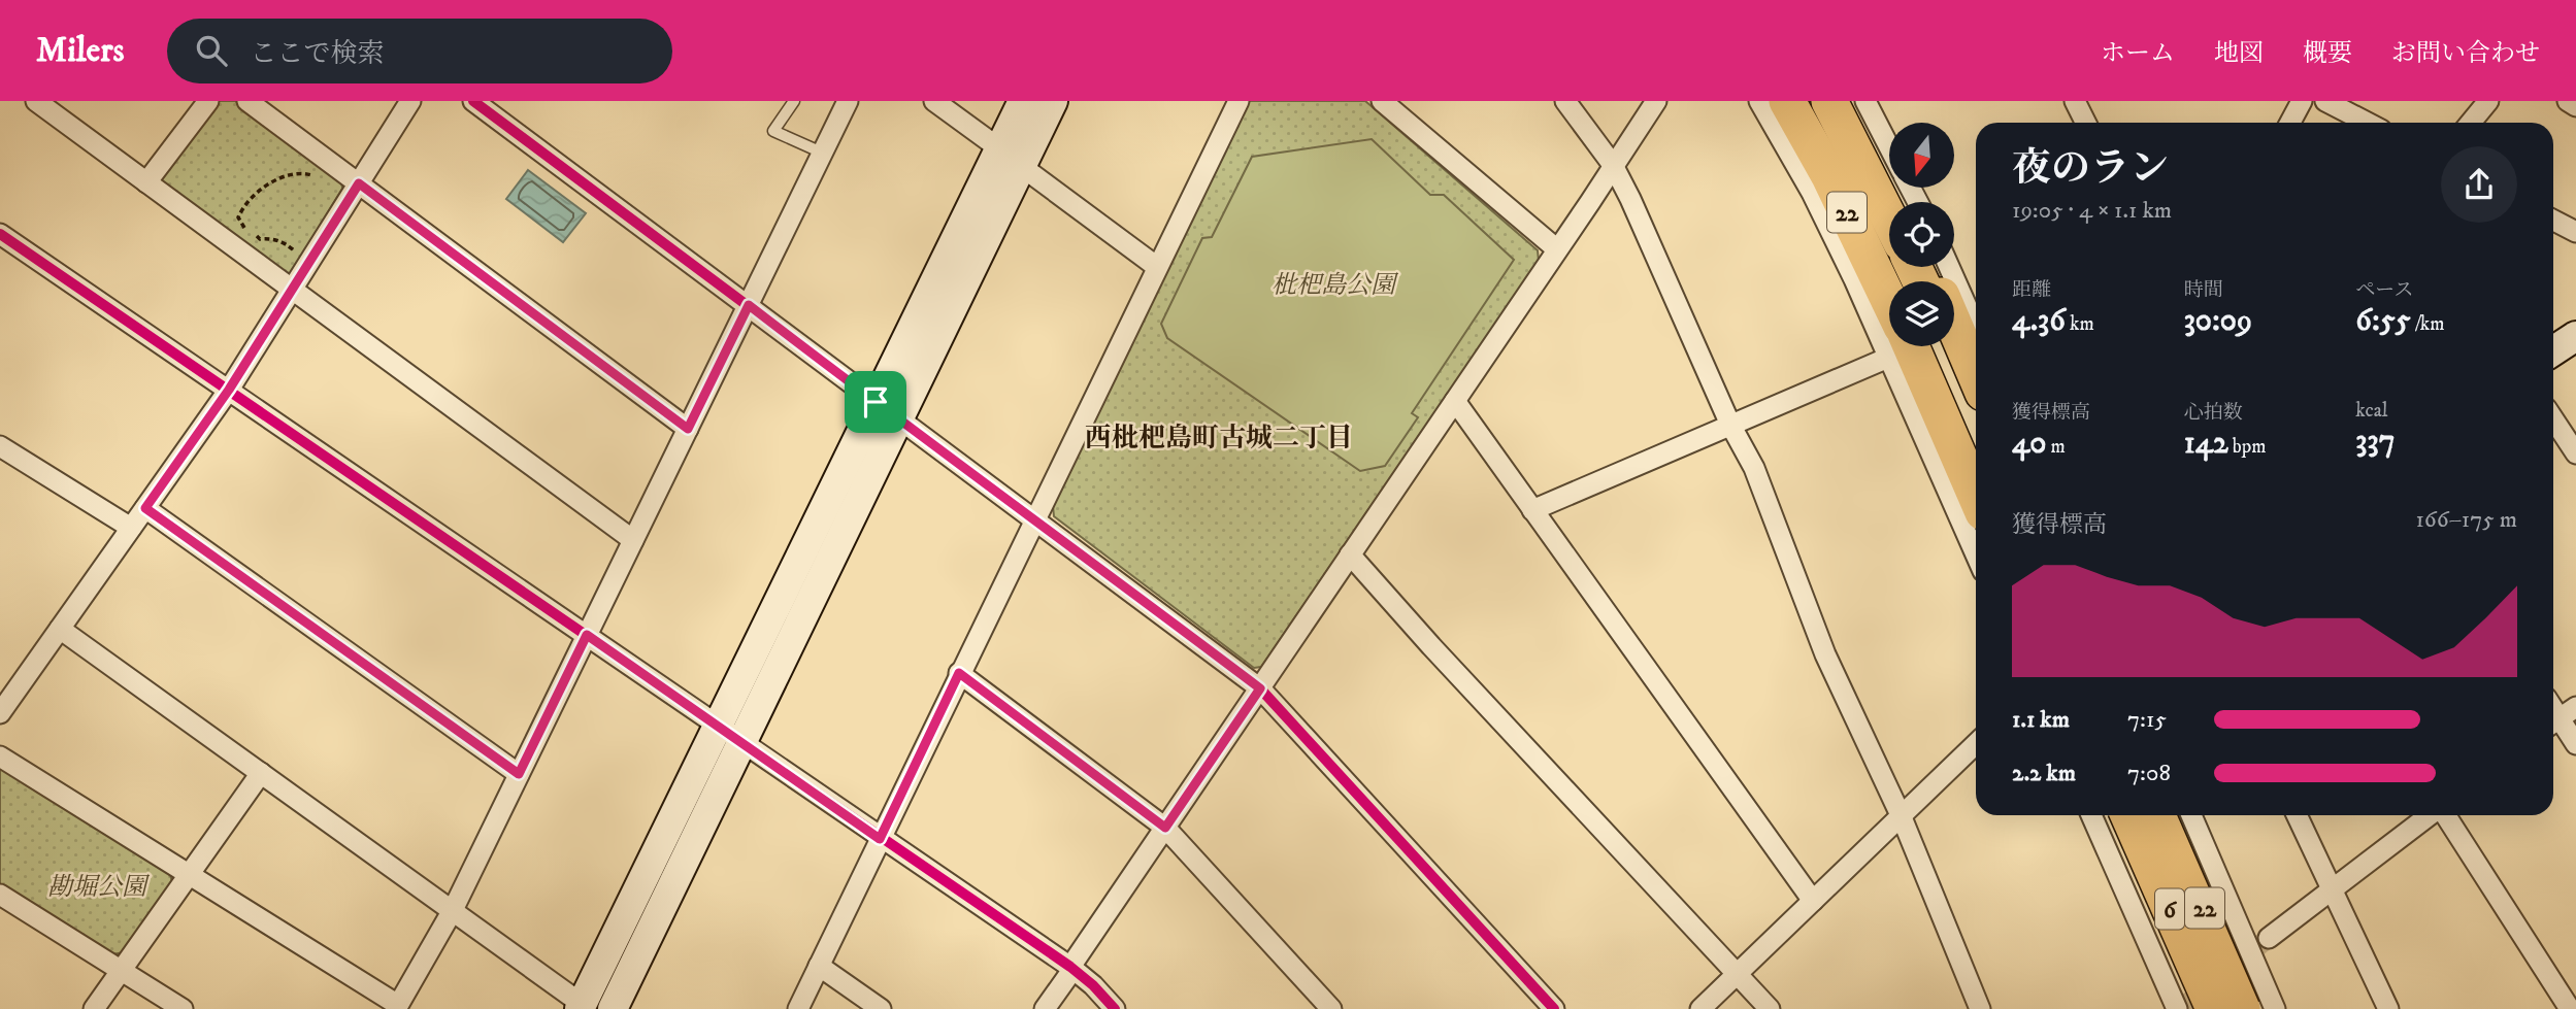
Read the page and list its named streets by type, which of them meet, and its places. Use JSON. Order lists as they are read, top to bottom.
{
  "streets": {
    "highway": ["22", "6"]
  },
  "districts": ["西枇杷島町古城二丁目"],
  "parks": ["枇杷島公園", "勘堀公園"],
  "north": "bottom",
  "page": {
    "header": "Milers",
    "search": "ここで検索",
    "nav": [
      "ホーム",
      "地図",
      "概要",
      "お問い合わせ"
    ],
    "heading": ["夜のラン", "19:05 · 4 × 1.1 km"],
    "stats": [
      ["距離", "4.36 km"],
      ["時間", "30:09"],
      ["ペース", "6:55 /km"],
      ["獲得標高", "40 m"],
      ["心拍数", "142 bpm"],
      ["kcal", "337"]
    ],
    "chart": ["獲得標高", "166–175 m"],
    "list": [
      {
        "name": "1.1 km",
        "note": "7:15"
      },
      {
        "name": "2.2 km",
        "note": "7:08"
      }
    ]
  }
}
